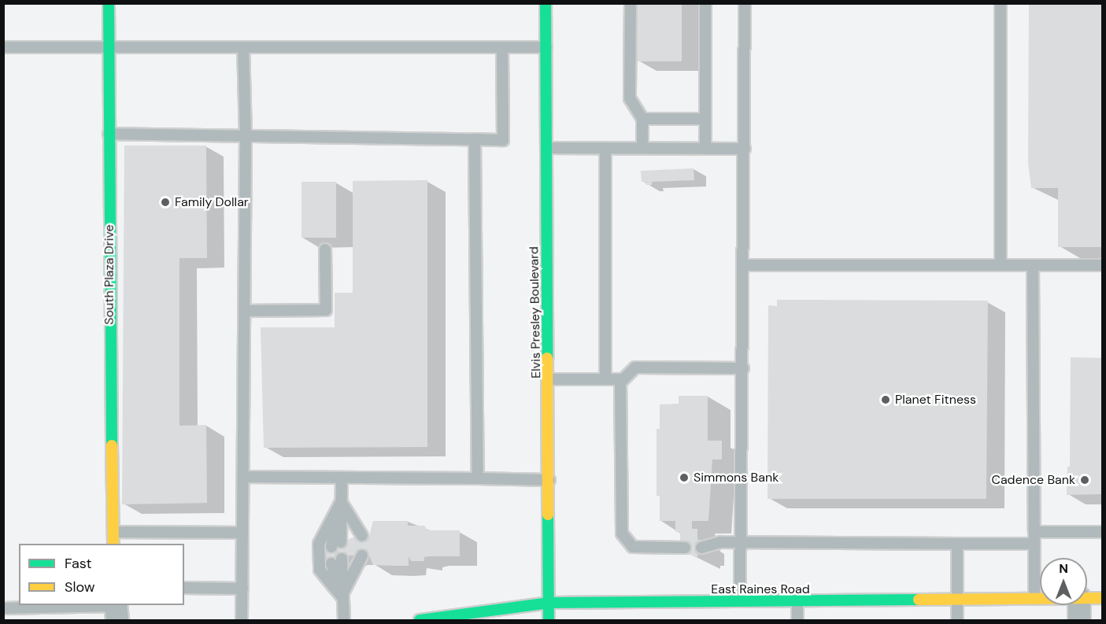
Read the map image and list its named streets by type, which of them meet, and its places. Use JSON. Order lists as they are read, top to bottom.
{
  "streets": {
    "main road": ["South Plaza Drive", "Elvis Presley Boulevard", "East Raines Road"]
  },
  "crossings": [
    ["Elvis Presley Boulevard", "East Raines Road"]
  ],
  "places": [
    "Family Dollar",
    "Planet Fitness",
    "Simmons Bank",
    "Cadence Bank"
  ],
  "legend": ["Fast", "Slow"],
  "north": "top"
}
